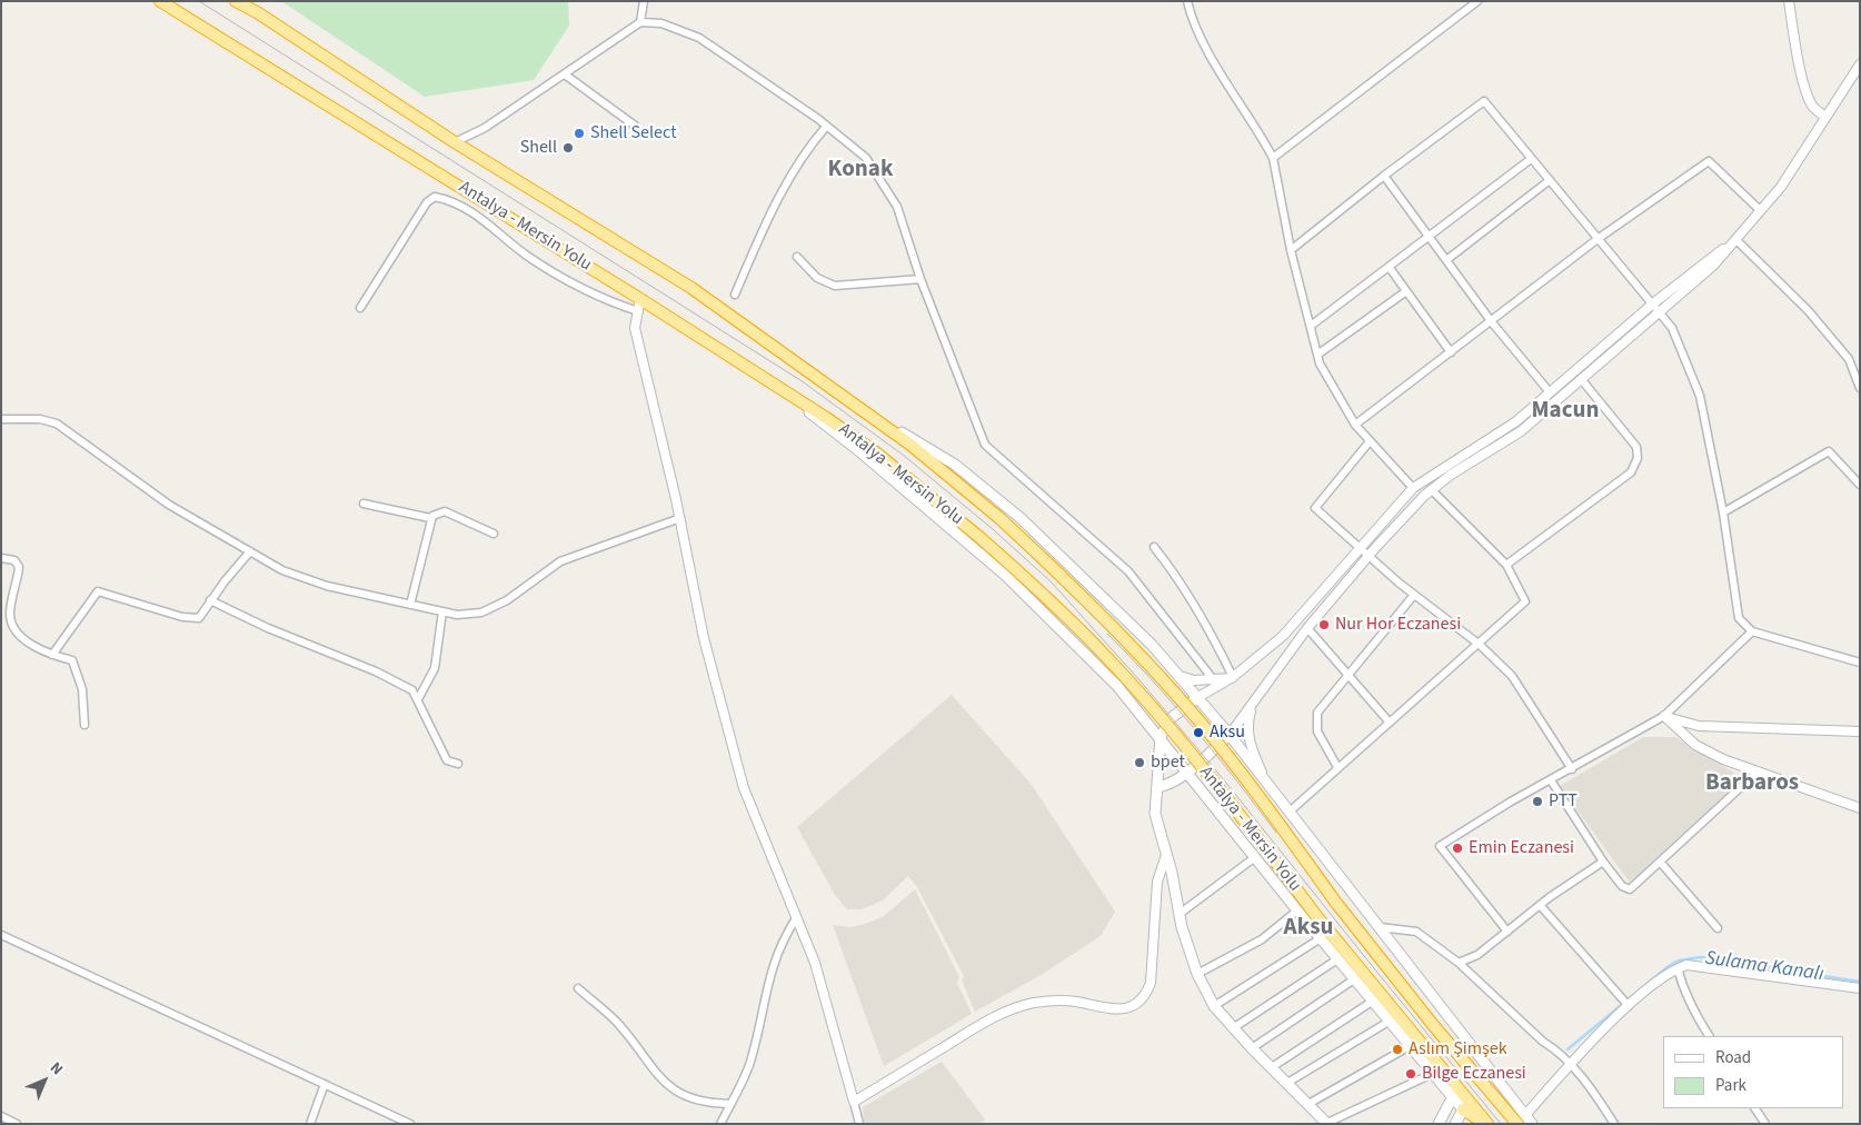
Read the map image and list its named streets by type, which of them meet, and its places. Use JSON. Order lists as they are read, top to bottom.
{
  "streets": {
    "highway": ["Antalya - Mersin Yolu"]
  },
  "districts": [
    "Konak",
    "Macun",
    "Barbaros",
    "Aksu"
  ],
  "water": ["Sulama Kanalı"],
  "places": [
    "Shell Select",
    "Shell",
    "Nur Hor Eczanesi",
    "Aksu",
    "bpet",
    "PTT",
    "Emin Eczanesi",
    "Aslım Şimşek",
    "Bilge Eczanesi"
  ],
  "legend": ["Road", "Park"],
  "north": "top right"
}
